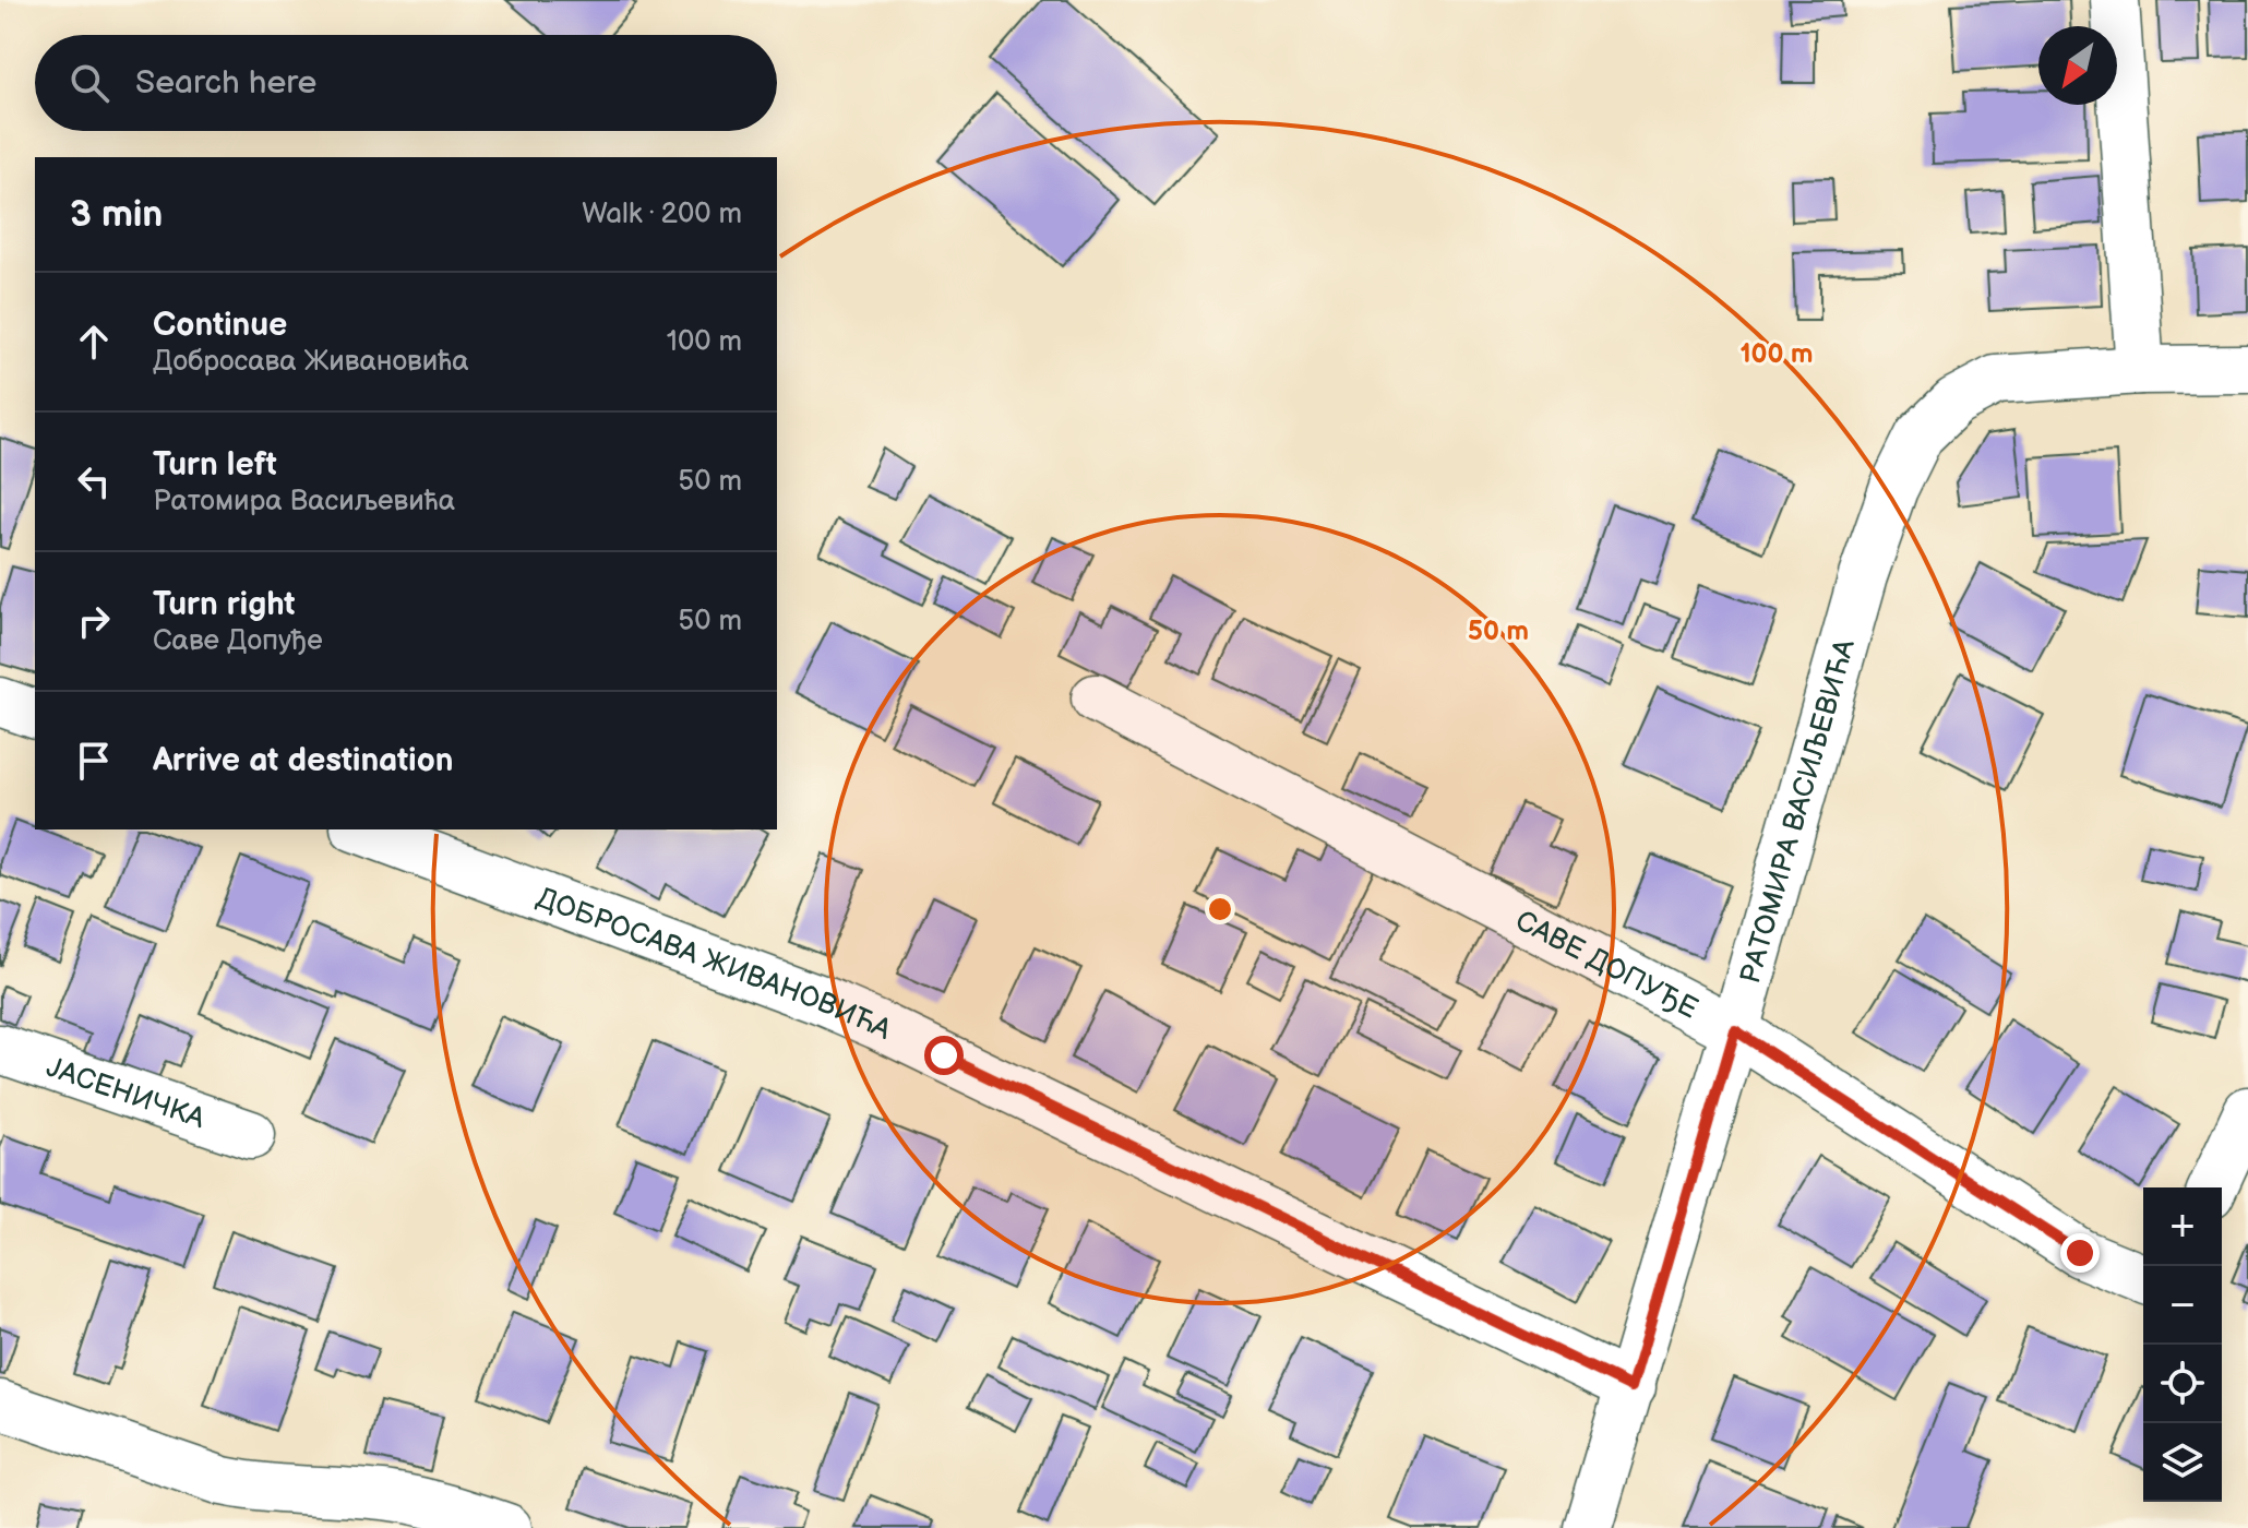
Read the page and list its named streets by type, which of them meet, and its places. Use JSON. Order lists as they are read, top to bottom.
{
  "streets": {
    "street": [
      "РАТОМИРА ВАСИЉЕВИЋА",
      "ДОБРОСАВА ЖИВАНОВИЋА",
      "САВЕ ДОПУЂЕ",
      "ЈАСЕНИЧКА"
    ]
  },
  "crossings": [
    ["РАТОМИРА ВАСИЉЕВИЋА", "ДОБРОСАВА ЖИВАНОВИЋА"],
    ["РАТОМИРА ВАСИЉЕВИЋА", "САВЕ ДОПУЂЕ"]
  ],
  "north": "bottom left",
  "page": {
    "search": "Search here",
    "heading": ["3 min", "Walk · 200 m"],
    "list": [
      ["Continue", "Добросава Живановића", "100 m"],
      ["Turn left", "Ратомира Васиљевића", "50 m"],
      ["Turn right", "Саве Допуђе", "50 m"],
      "Arrive at destination"
    ],
    "map_buttons": ["+", "−"]
  },
  "rings": ["100 m", "50 m"]
}
